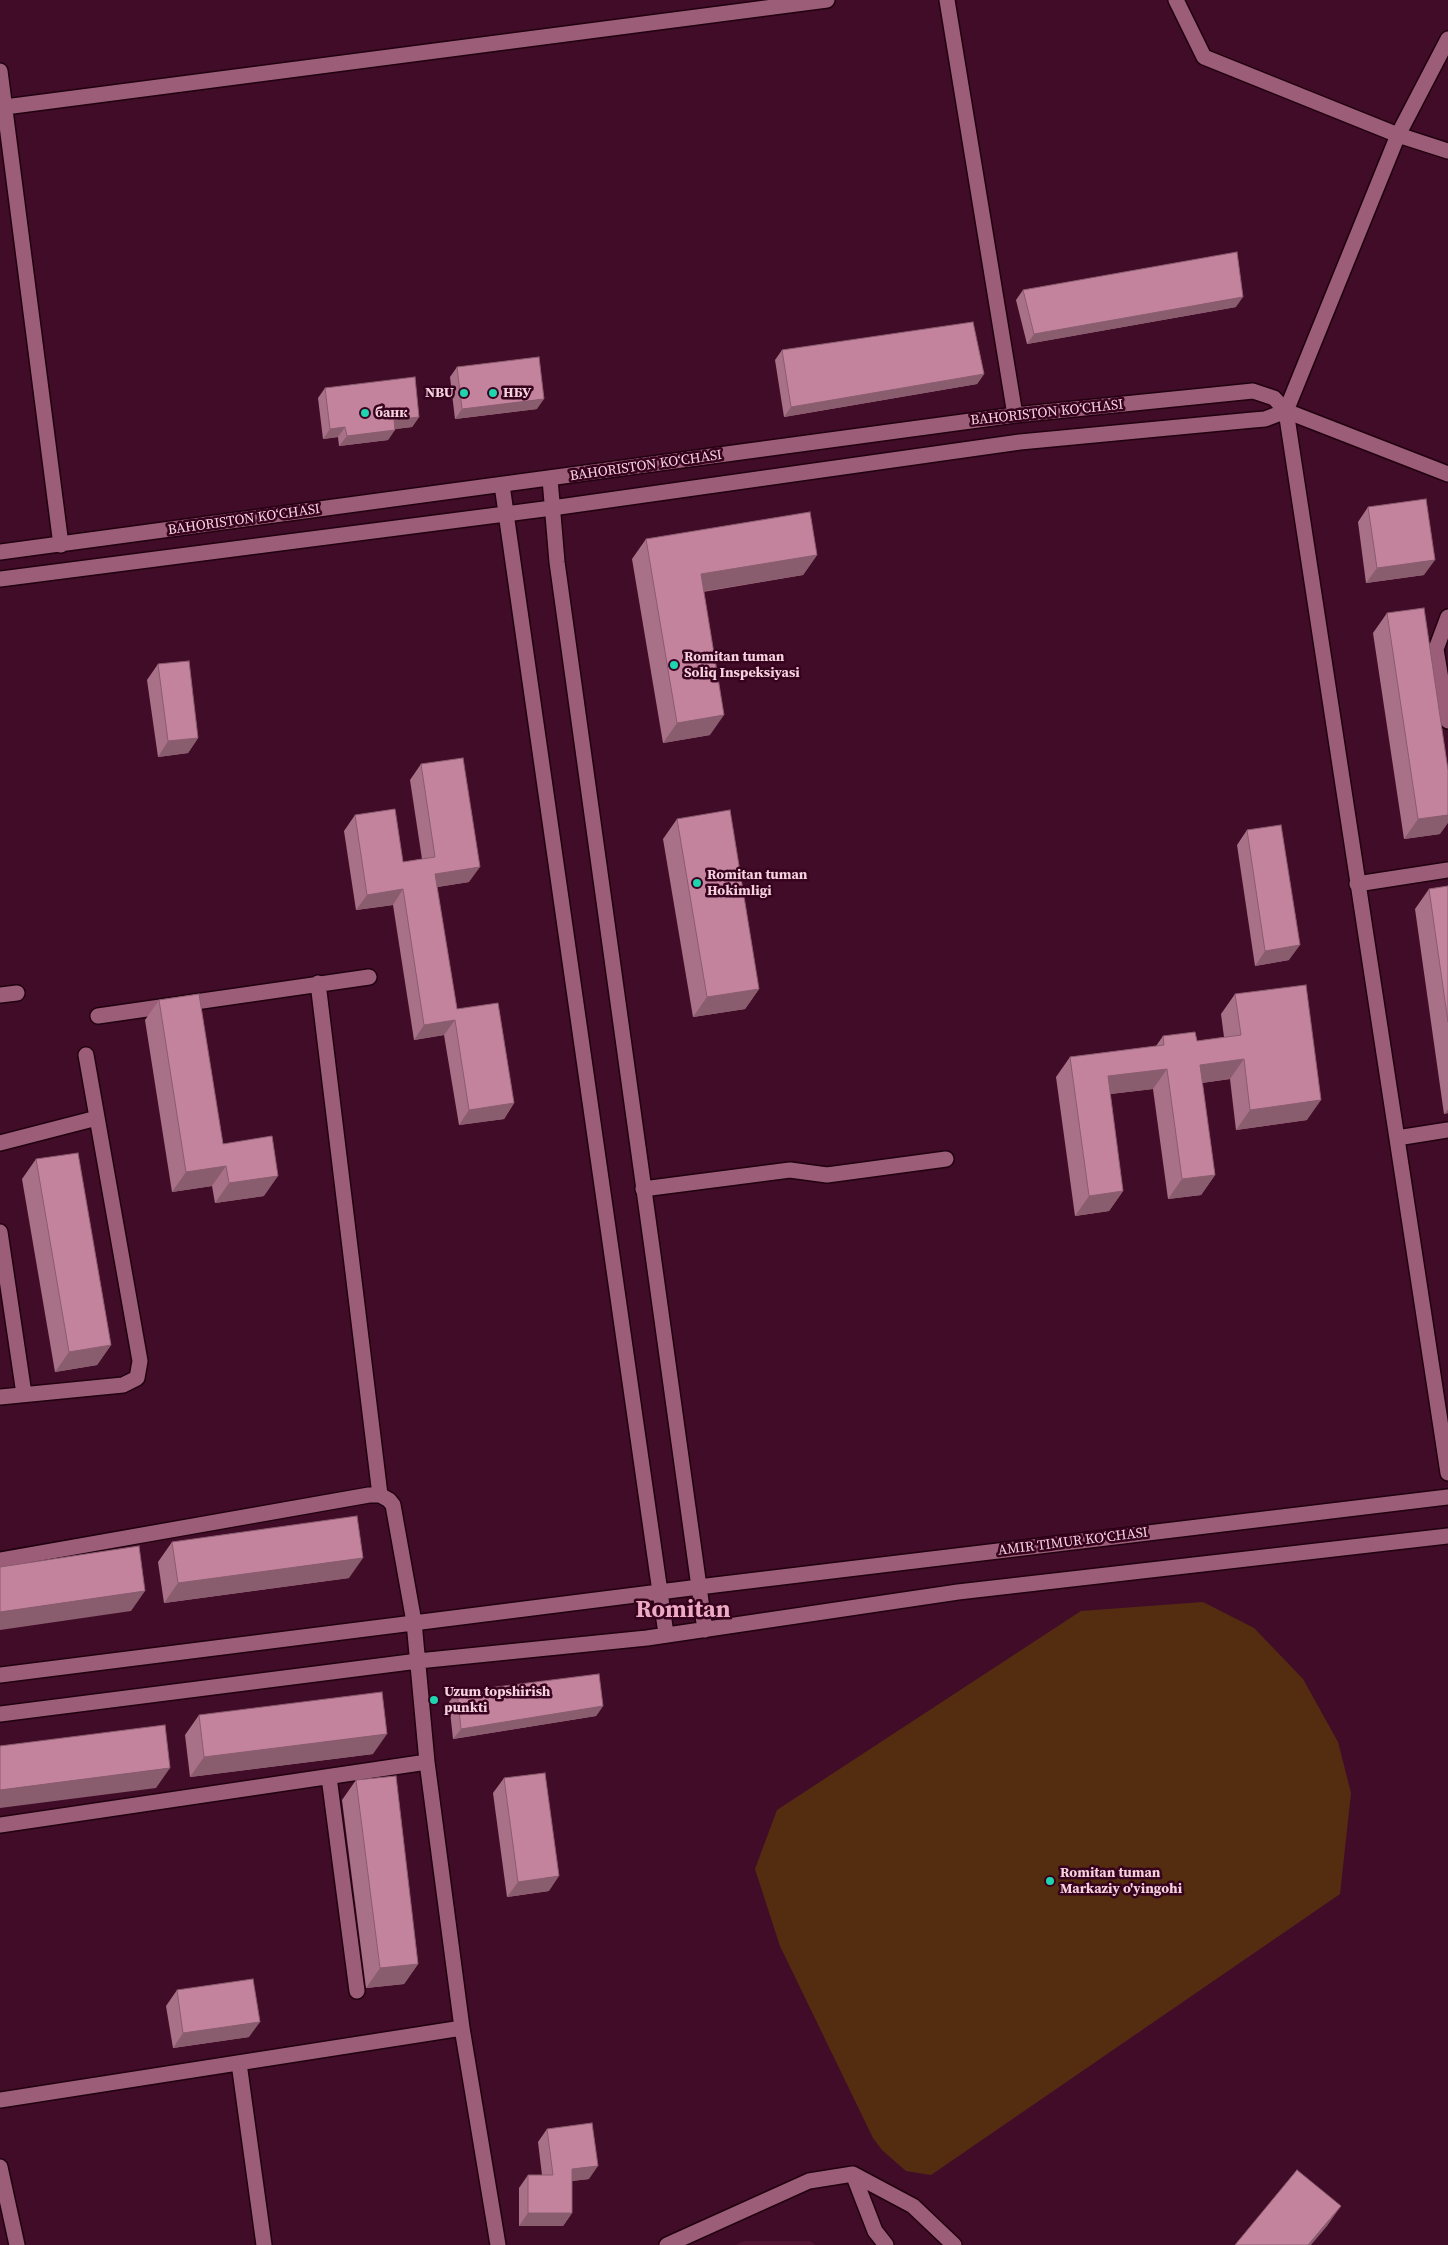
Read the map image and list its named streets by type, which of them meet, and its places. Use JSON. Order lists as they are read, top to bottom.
{
  "streets": {
    "street": ["BAHORISTON KO‘CHASI", "AMIR TIMUR KO‘CHASI"]
  },
  "districts": ["Romitan"],
  "places": [
    "NBU",
    "НБУ",
    "банк",
    "Romitan tuman Soliq Inspeksiyasi",
    "Romitan tuman Hokimligi",
    "Uzum topshirish punkti",
    "Romitan tuman Markaziy o'yingohi"
  ]
}
